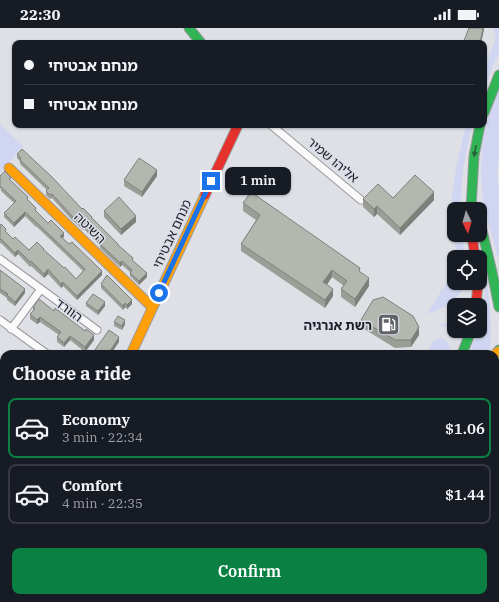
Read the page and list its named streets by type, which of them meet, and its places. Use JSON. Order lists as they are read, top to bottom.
{
  "streets": {
    "main road": ["השיטה", "מנחם אבטיחי"],
    "street": ["אליהו שמיר", "הוורד"]
  },
  "crossings": [
    ["השיטה", "מנחם אבטיחי"]
  ],
  "places": {
    "fuel station": ["רשת אנרגיה"]
  },
  "north": "bottom",
  "page": {
    "status": "22:30",
    "banner": ["מנחם אבטיחי", "מנחם אבטיחי"],
    "bubble": "1 min",
    "heading": "Choose a ride",
    "list": [
      {
        "name": "Economy",
        "note": "3 min · 22:34",
        "value": "$1.06"
      },
      {
        "name": "Comfort",
        "note": "4 min · 22:35",
        "value": "$1.44"
      }
    ],
    "buttons": "Confirm"
  }
}
